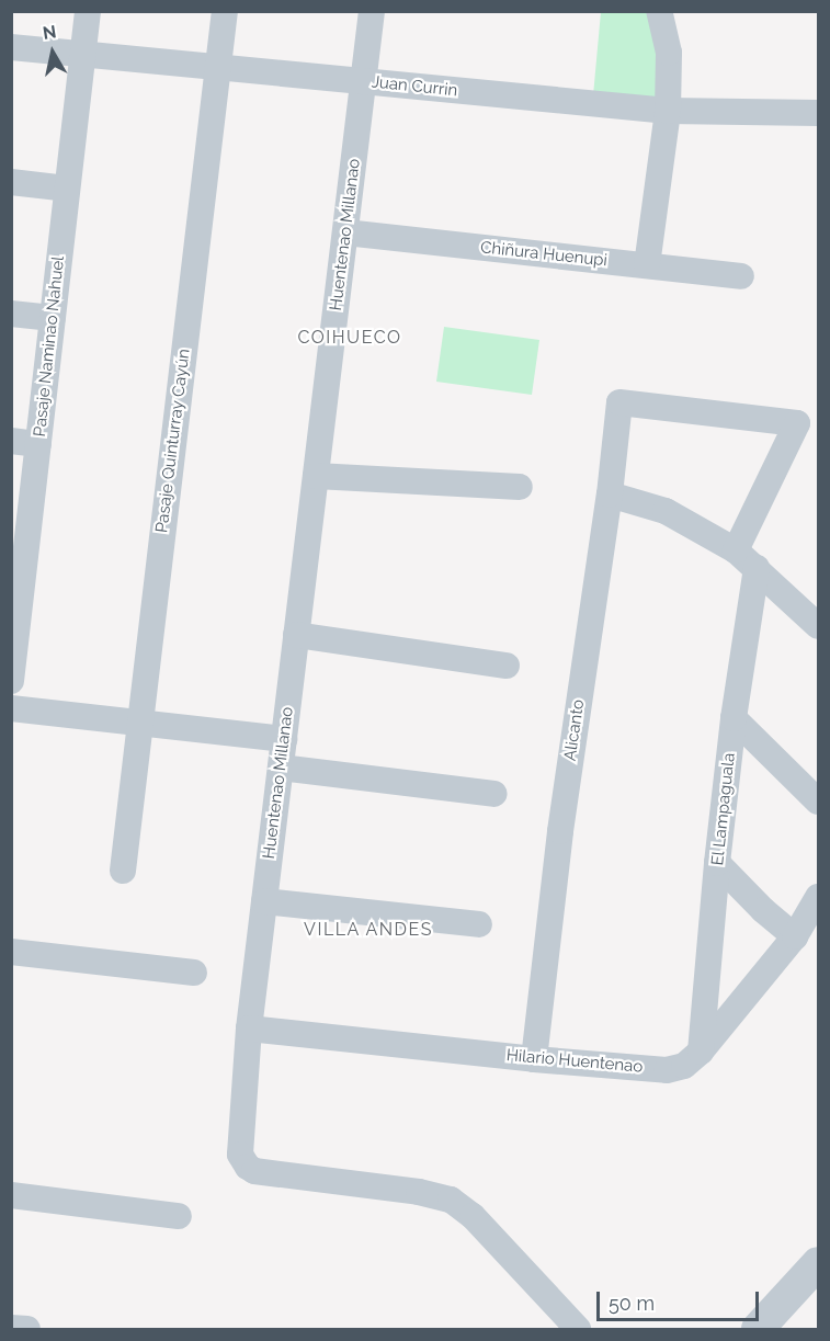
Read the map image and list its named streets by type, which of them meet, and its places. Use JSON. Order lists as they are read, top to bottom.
{
  "streets": {
    "street": [
      "Juan Currin",
      "Huentenao Millanao",
      "Chiñura Huenupi",
      "Pasaje Naminao Nahuel",
      "Pasaje Quinturray Cayún",
      "Alicanto",
      "El Lampaguala",
      "Hilario Huentenao"
    ]
  },
  "crossings": [
    ["Juan Currin", "Huentenao Millanao"],
    ["Juan Currin", "Pasaje Naminao Nahuel"],
    ["Juan Currin", "Pasaje Quinturray Cayún"],
    ["Huentenao Millanao", "Chiñura Huenupi"],
    ["Huentenao Millanao", "Hilario Huentenao"],
    ["Alicanto", "Hilario Huentenao"],
    ["El Lampaguala", "Hilario Huentenao"]
  ],
  "districts": ["COIHUECO", "VILLA ANDES"],
  "scale_bar": "50 m",
  "north": "top"
}
